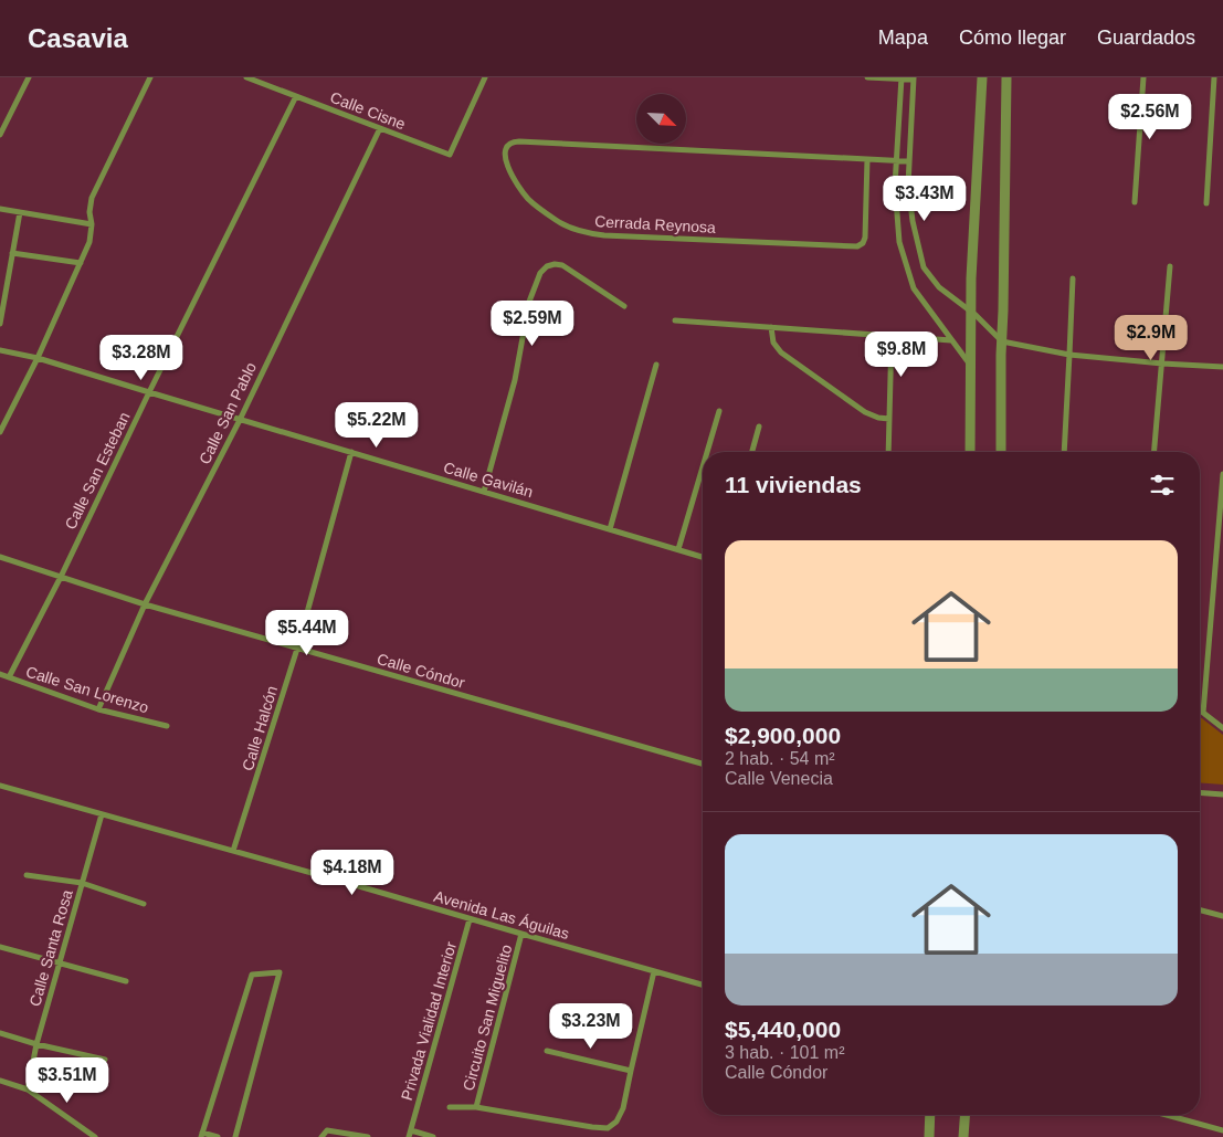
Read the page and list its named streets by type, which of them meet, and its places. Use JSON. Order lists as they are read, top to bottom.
{
  "streets": {
    "street": [
      "Calle Cisne",
      "Cerrada Reynosa",
      "Calle San Pablo",
      "Calle San Esteban",
      "Calle Gavilán",
      "Calle Cóndor",
      "Calle San Lorenzo",
      "Calle Halcón",
      "Avenida Las Águilas",
      "Calle Santa Rosa",
      "Circuito San Miguelito",
      "Privada Vialidad Interior"
    ]
  },
  "crossings": [
    ["Calle Cisne", "Calle San Pablo"],
    ["Calle Cisne", "Calle San Esteban"],
    ["Calle San Pablo", "Calle Gavilán"],
    ["Calle San Pablo", "Calle Cóndor"],
    ["Calle San Pablo", "Calle San Lorenzo"],
    ["Calle San Esteban", "Calle Gavilán"],
    ["Calle San Esteban", "Calle Cóndor"],
    ["Calle San Esteban", "Calle San Lorenzo"],
    ["Calle Gavilán", "Calle Halcón"],
    ["Calle Cóndor", "Calle Halcón"],
    ["Calle Halcón", "Avenida Las Águilas"],
    ["Avenida Las Águilas", "Calle Santa Rosa"],
    ["Avenida Las Águilas", "Circuito San Miguelito"],
    ["Avenida Las Águilas", "Privada Vialidad Interior"]
  ],
  "north": "bottom right",
  "page": {
    "header": "Casavia",
    "nav": ["Mapa", "Cómo llegar", "Guardados"],
    "price": [
      "$2.56M",
      "$3.43M",
      "$2.59M",
      "$2.9M",
      "$9.8M",
      "$3.28M",
      "$5.22M",
      "$5.44M",
      "$4.18M",
      "$3.23M",
      "$3.51M"
    ],
    "heading": "11 viviendas",
    "list": [
      {
        "name": "$2,900,000",
        "note": "2 hab. · 54 m² · Calle Venecia"
      },
      {
        "name": "$5,440,000",
        "note": "3 hab. · 101 m² · Calle Cóndor"
      }
    ]
  }
}
